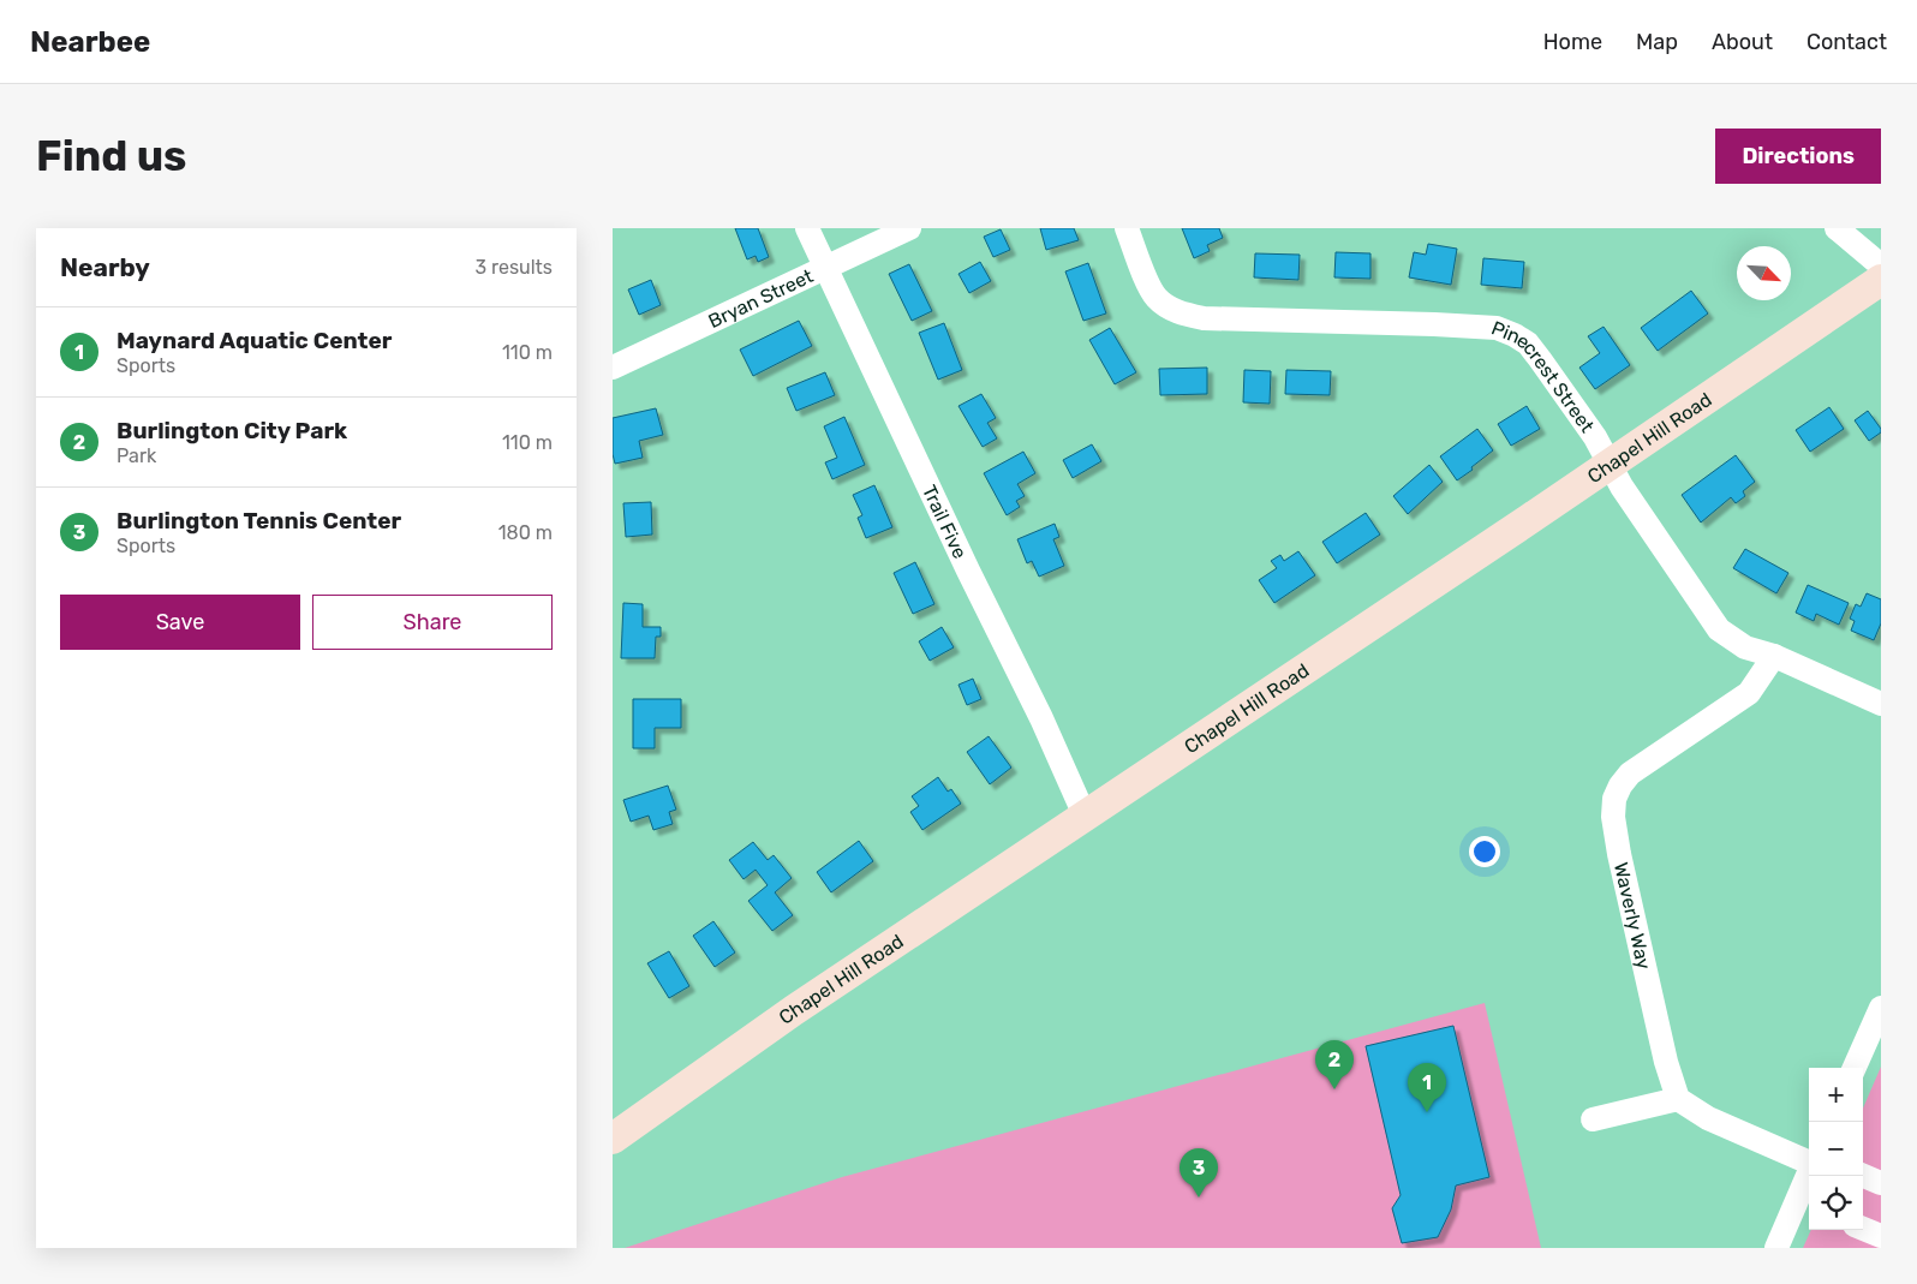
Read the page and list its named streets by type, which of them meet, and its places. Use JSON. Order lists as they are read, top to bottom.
{
  "streets": {
    "main road": ["Chapel Hill Road"],
    "street": [
      "Bryan Street",
      "Pinecrest Street",
      "Trail Five",
      "Waverly Way"
    ]
  },
  "crossings": [
    ["Bryan Street", "Trail Five"],
    ["Pinecrest Street", "Chapel Hill Road"],
    ["Pinecrest Street", "Waverly Way"],
    ["Chapel Hill Road", "Trail Five"]
  ],
  "north": "bottom right",
  "page": {
    "header": "Nearbee",
    "nav": [
      "Home",
      "Map",
      "About",
      "Contact"
    ],
    "buttons": [
      "Directions",
      ["Save", "Share"]
    ],
    "title": "Find us",
    "heading": ["Nearby", "3 results"],
    "list": [
      {
        "mark": "1",
        "name": "Maynard Aquatic Center",
        "note": "Sports",
        "value": "110 m"
      },
      {
        "mark": "2",
        "name": "Burlington City Park",
        "note": "Park",
        "value": "110 m"
      },
      {
        "mark": "3",
        "name": "Burlington Tennis Center",
        "note": "Sports",
        "value": "180 m"
      }
    ],
    "pins": ["2", "1", "3"],
    "map_buttons": ["+", "−"]
  }
}
